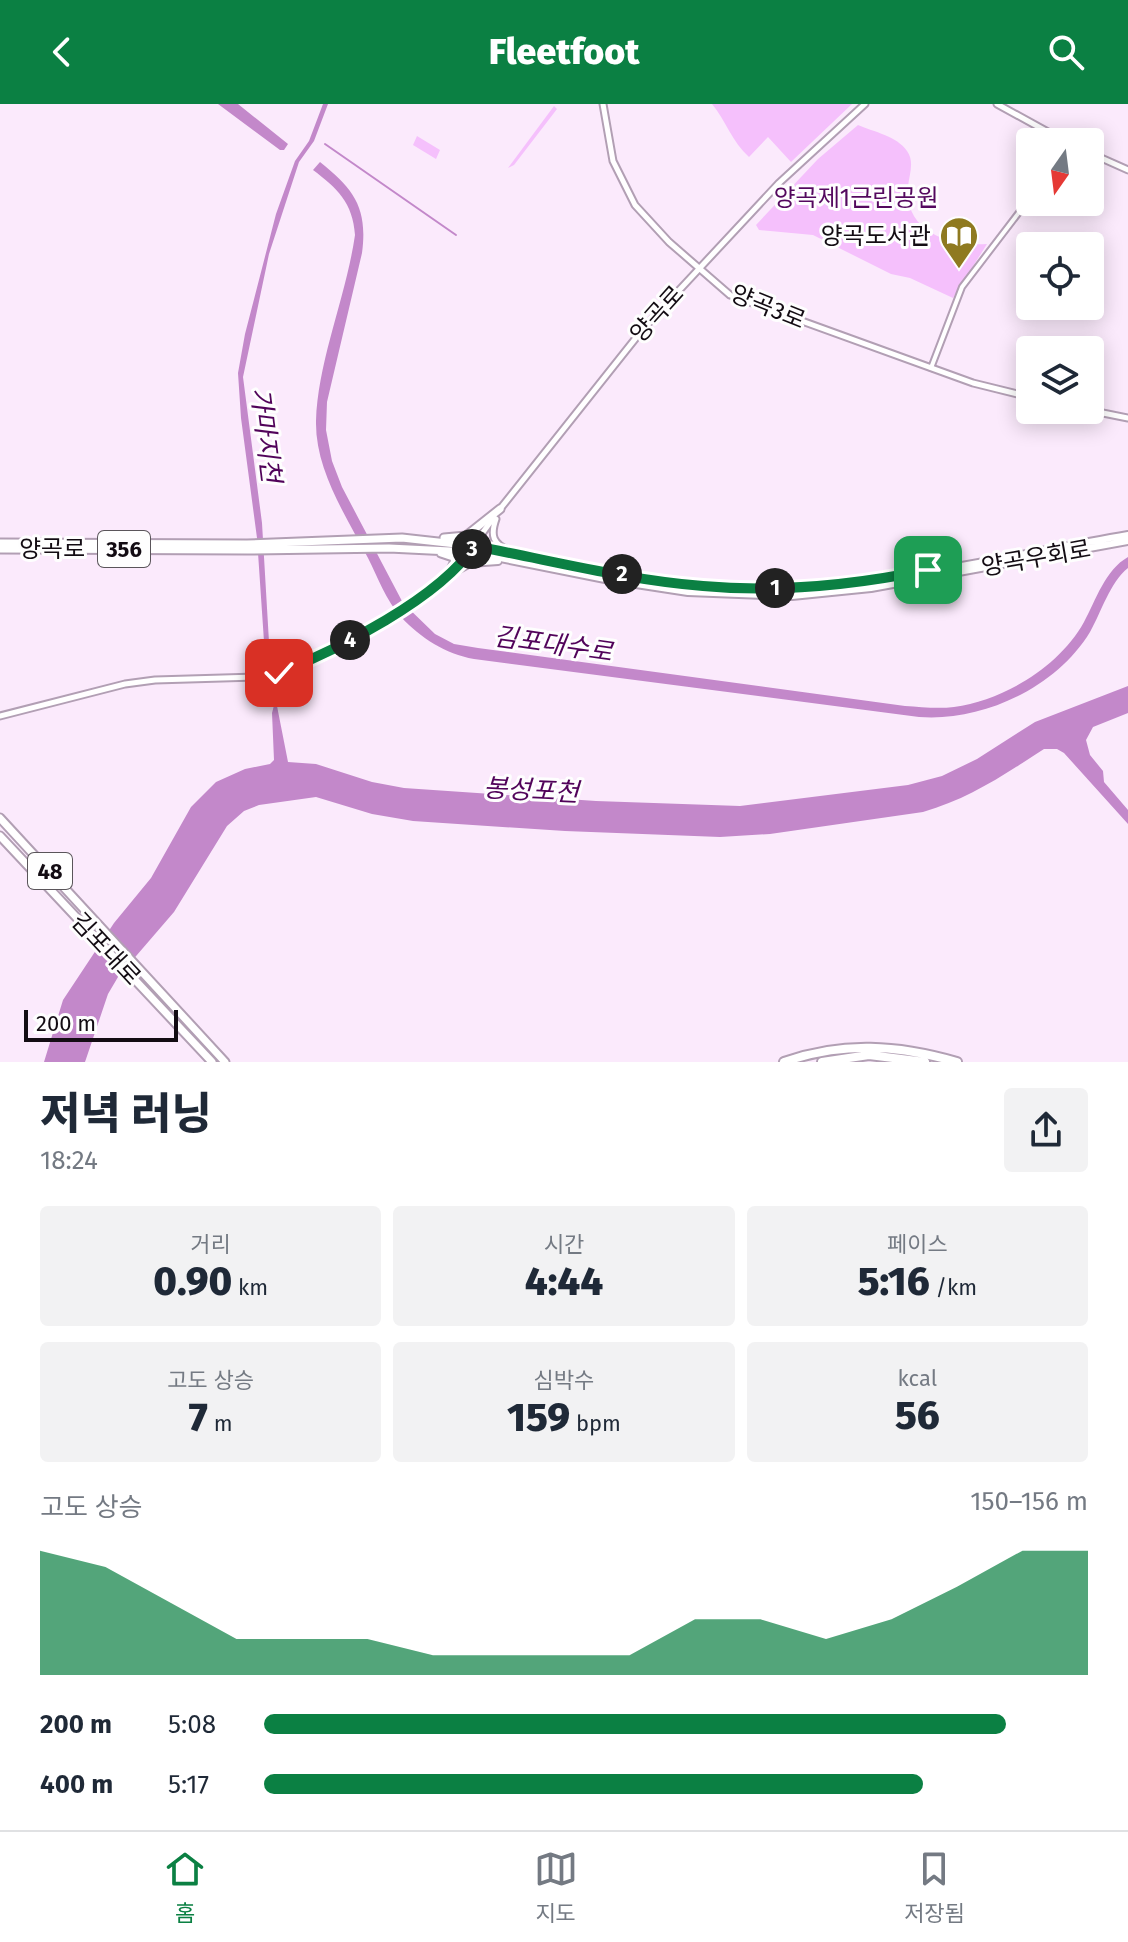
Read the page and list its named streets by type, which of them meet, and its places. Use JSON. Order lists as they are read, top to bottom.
{
  "streets": {
    "main road": [
      "양곡로",
      "356",
      "양곡우회로",
      "48",
      "김포대로"
    ],
    "street": ["양곡3로"]
  },
  "crossings": [
    ["양곡3로", "양곡로"],
    ["양곡로", "356"],
    ["양곡로", "양곡우회로"],
    ["356", "양곡우회로"]
  ],
  "water": ["가마지천", "김포대수로", "봉성포천"],
  "parks": ["양곡제1근린공원"],
  "places": {
    "library": ["양곡도서관"]
  },
  "scale_bar": "200 m",
  "north": "bottom",
  "page": {
    "header": "Fleetfoot",
    "pins": [
      "3",
      "2",
      "1",
      "4"
    ],
    "scale": "200 m",
    "heading": ["저녁 러닝", "18:24"],
    "stats": [
      ["거리", "0.90 km"],
      ["시간", "4:44"],
      ["페이스", "5:16 /km"],
      ["고도 상승", "7 m"],
      ["심박수", "159 bpm"],
      ["kcal", "56"]
    ],
    "chart": ["고도 상승", "150–156 m"],
    "list": [
      {
        "name": "200 m",
        "note": "5:08"
      },
      {
        "name": "400 m",
        "note": "5:17"
      }
    ],
    "tabs": ["홈", "지도", "저장됨"]
  }
}
